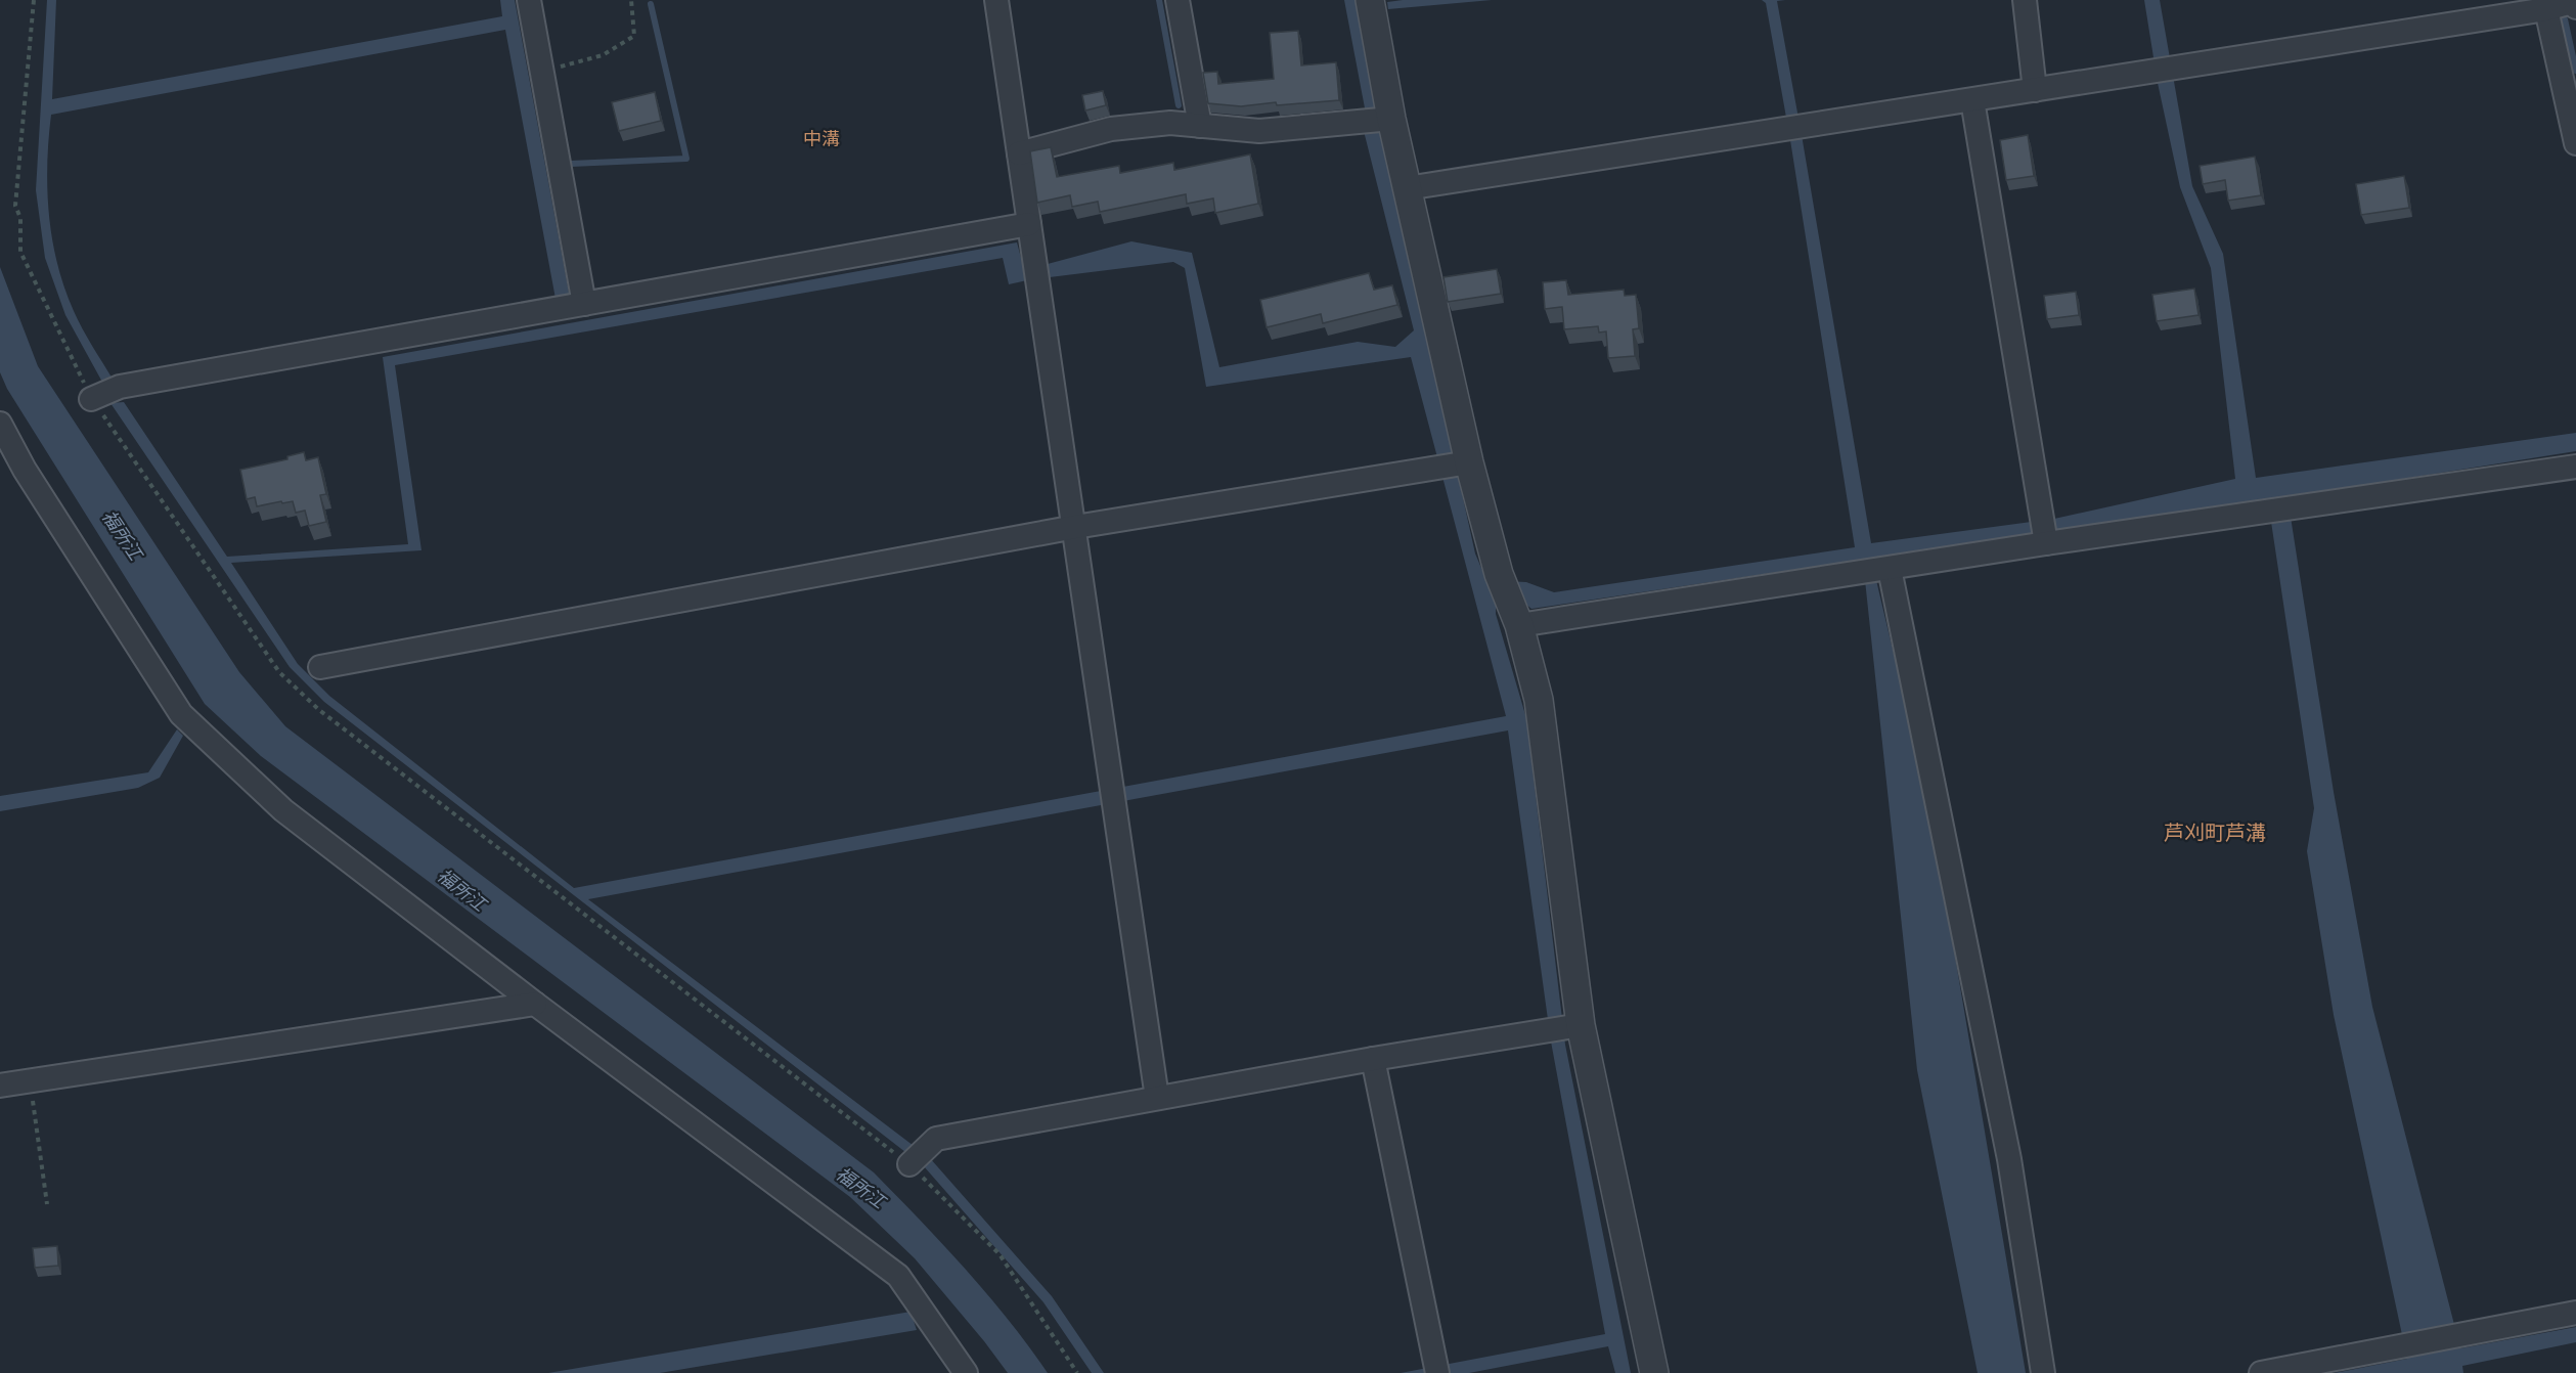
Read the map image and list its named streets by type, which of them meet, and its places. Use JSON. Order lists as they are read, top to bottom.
{
  "districts": ["中溝", "芦刈町芦溝"],
  "water": ["福所江"]
}
